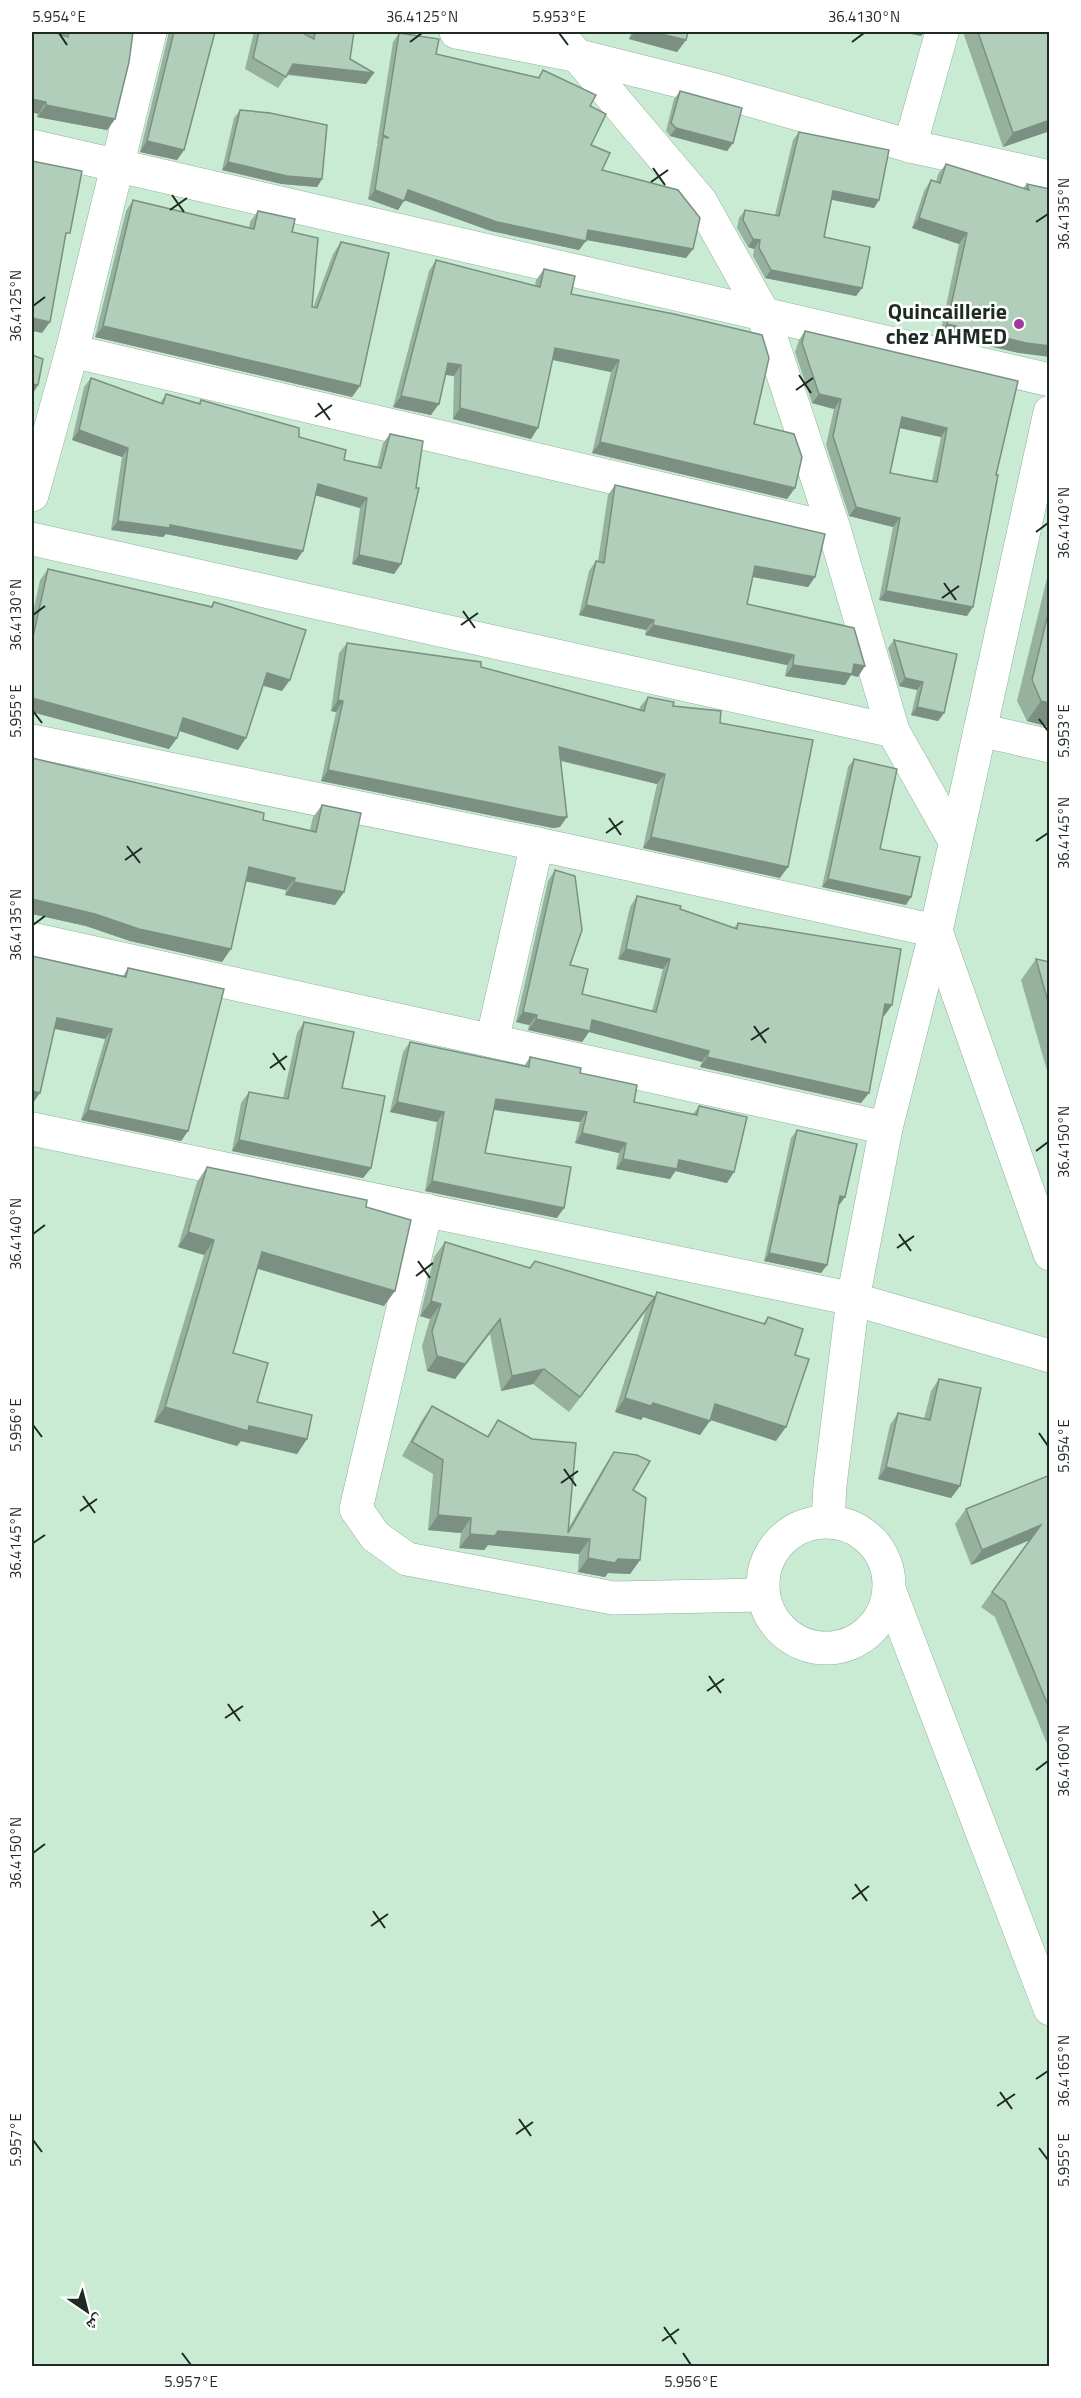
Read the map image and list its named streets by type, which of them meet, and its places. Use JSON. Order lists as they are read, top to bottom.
{
  "places": ["Quincaillerie chez AHMED"],
  "north": "bottom right",
  "coordinates": [
    "5.954°E",
    "36.4125°N",
    "5.953°E",
    "36.4130°N",
    "36.4135°N",
    "36.4140°N",
    "5.955°E",
    "36.4145°N",
    "36.4150°N",
    "5.956°E",
    "36.4160°N",
    "36.4165°N",
    "5.957°E"
  ]
}
